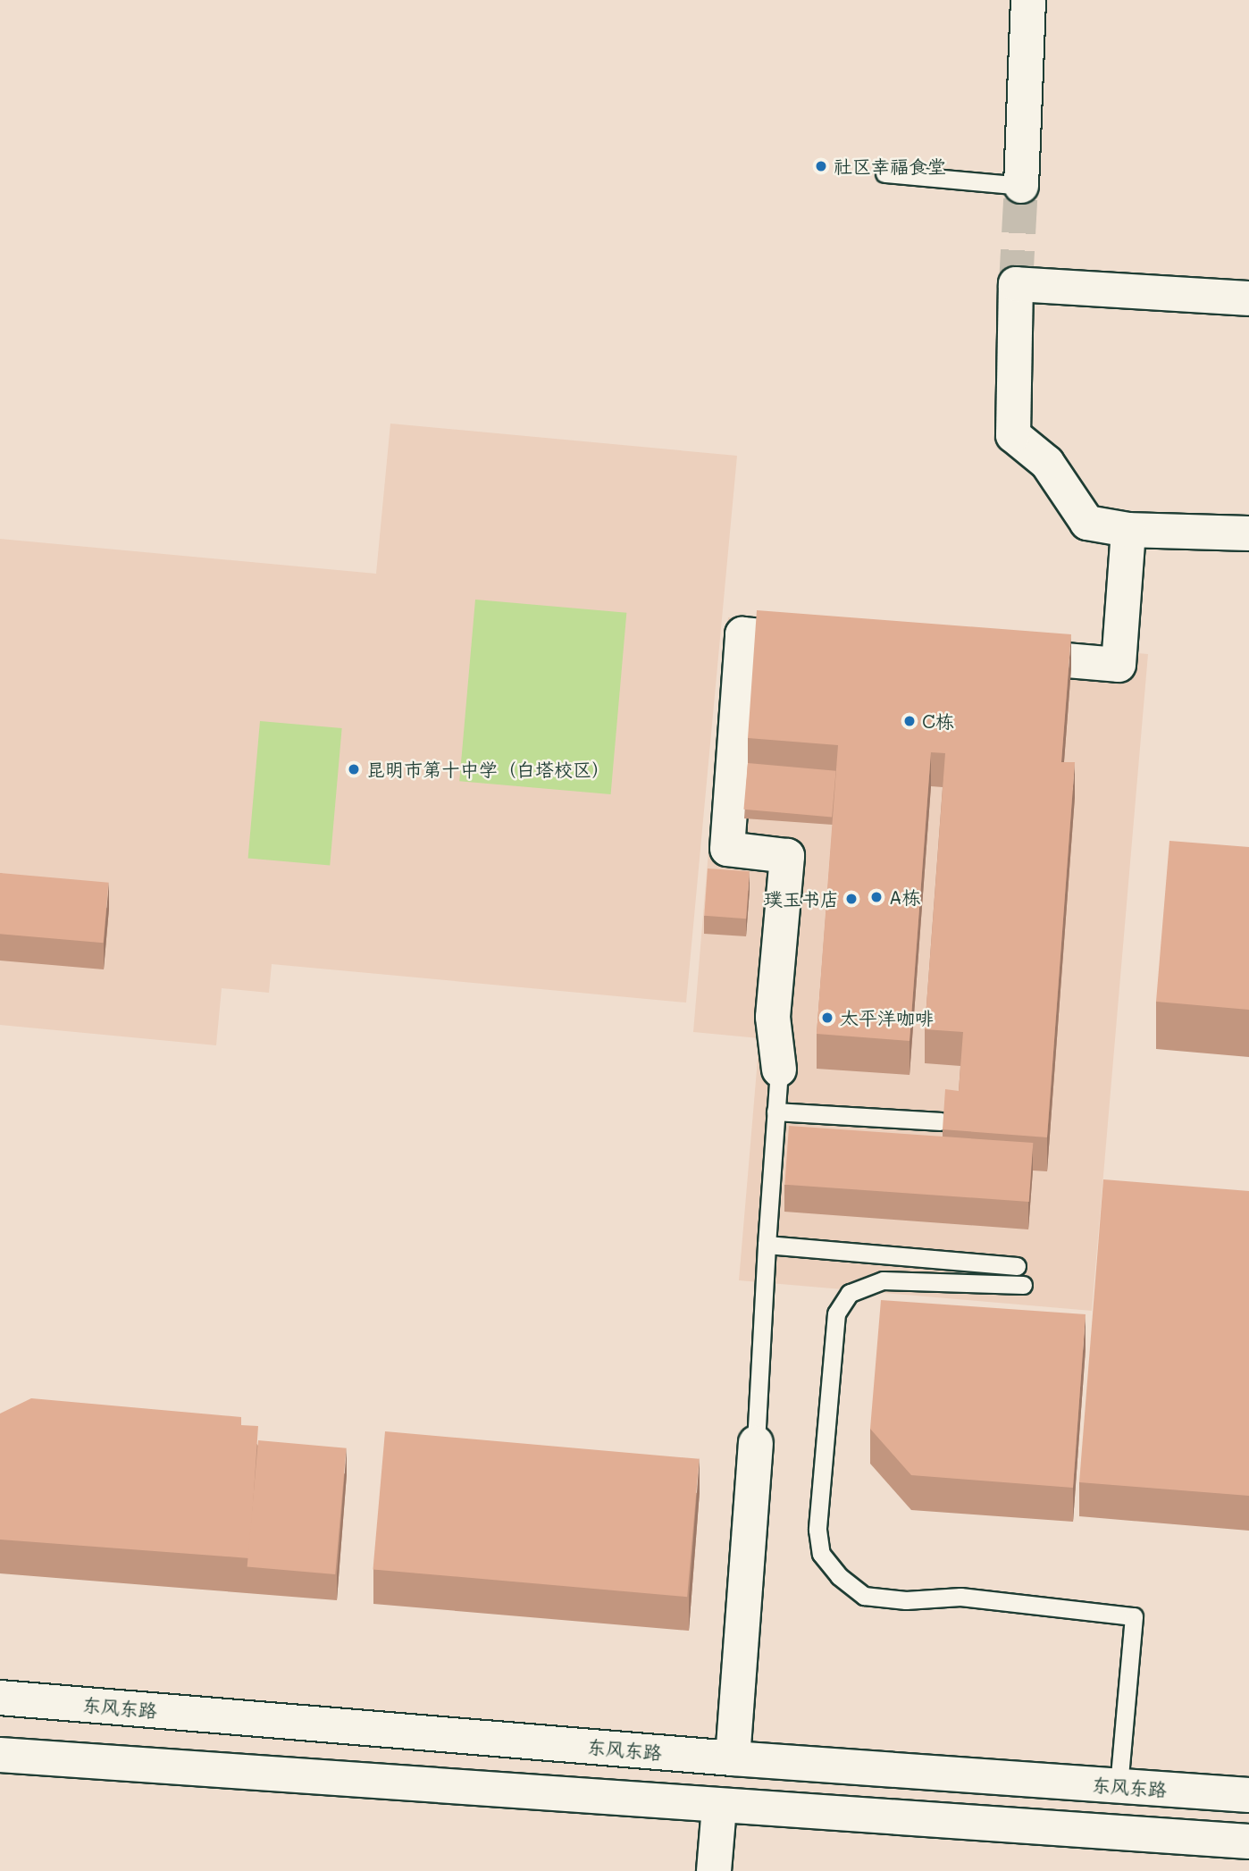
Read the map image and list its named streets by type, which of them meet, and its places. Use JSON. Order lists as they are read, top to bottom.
{
  "streets": {
    "main road": ["东风东路"]
  },
  "places": [
    "社区幸福食堂",
    "C栋",
    "昆明市第十中学（白塔校区）",
    "A栋",
    "璞玉书店",
    "太平洋咖啡"
  ]
}
